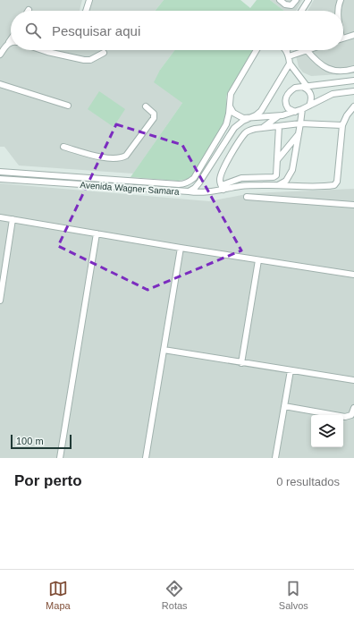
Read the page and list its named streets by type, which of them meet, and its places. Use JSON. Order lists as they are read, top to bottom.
{
  "streets": {
    "street": ["Avenida Wagner Samara"]
  },
  "scale_bar": "100 m",
  "page": {
    "search": "Pesquisar aqui",
    "scale": "100 m",
    "heading": ["Por perto", "0 resultados"],
    "nav": ["Mapa", "Rotas", "Salvos"]
  }
}
